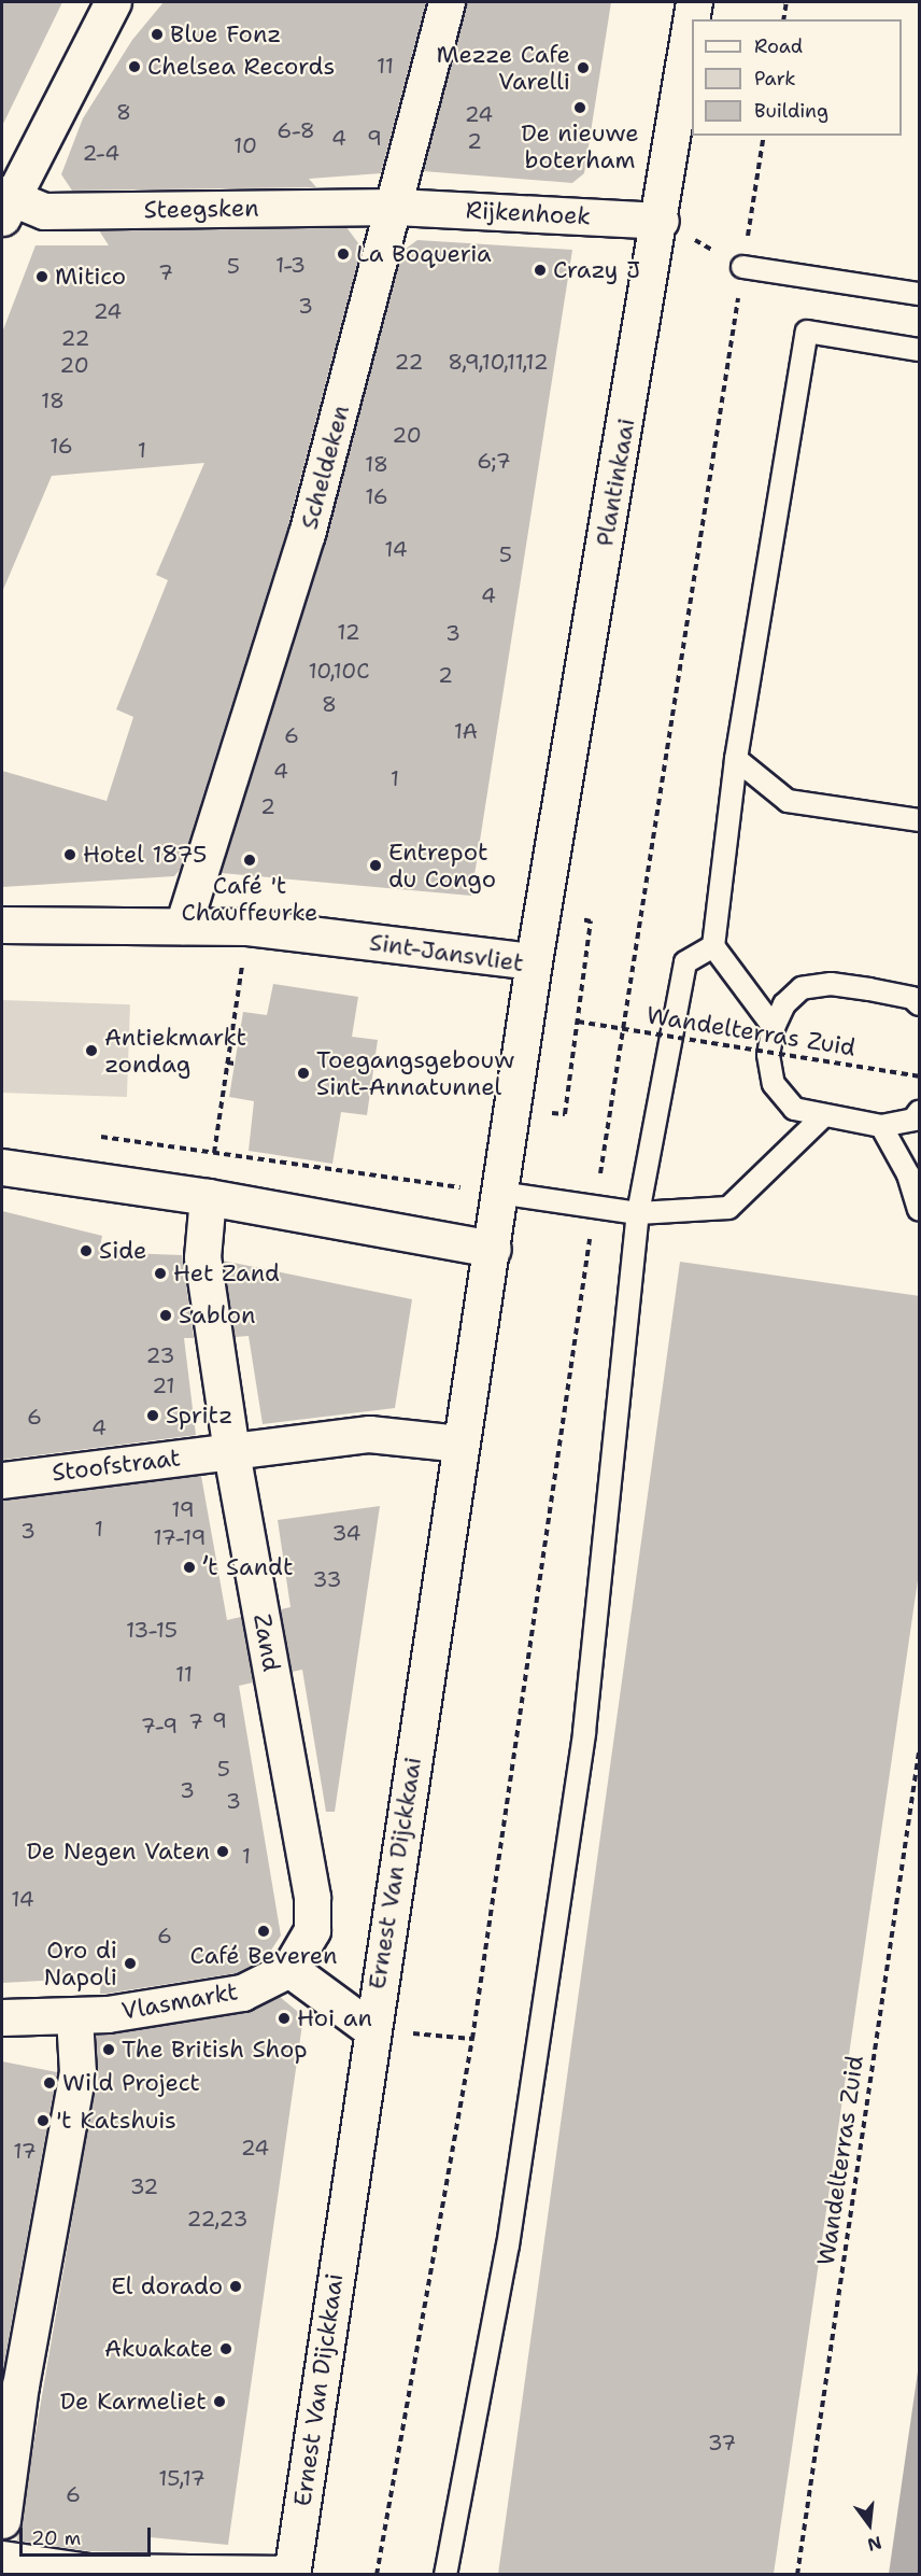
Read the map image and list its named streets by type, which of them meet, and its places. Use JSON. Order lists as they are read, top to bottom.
{
  "streets": {
    "street": [
      "Steegsken",
      "Rijkenhoek",
      "Scheldeken",
      "Plantinkaai",
      "Sint-Jansvliet",
      "Stoofstraat",
      "Zand",
      "Ernest Van Dijckkaai",
      "Vlasmarkt"
    ],
    "path": ["Wandelterras Zuid"]
  },
  "crossings": [
    ["Steegsken", "Rijkenhoek"],
    ["Steegsken", "Scheldeken"],
    ["Rijkenhoek", "Scheldeken"],
    ["Rijkenhoek", "Plantinkaai"],
    ["Scheldeken", "Sint-Jansvliet"],
    ["Plantinkaai", "Sint-Jansvliet"],
    ["Sint-Jansvliet", "Ernest Van Dijckkaai"],
    ["Stoofstraat", "Zand"],
    ["Stoofstraat", "Ernest Van Dijckkaai"],
    ["Zand", "Vlasmarkt"]
  ],
  "places": [
    "Blue Fonz",
    "Chelsea Records",
    "Mezze Cafe Varelli",
    "De nieuwe boterham",
    "La Boqueria",
    "Crazy J",
    "Mitico",
    "Hotel 1875",
    "Café 't Chauffeurke",
    "Entrepot du Congo",
    "Antiekmarkt zondag",
    "Toegangsgebouw Sint-Annatunnel",
    "Side",
    "Het Zand",
    "Sablon",
    "Spritz",
    "’t Sandt",
    "De Negen Vaten",
    "Café Beveren",
    "Oro di Napoli",
    "Hoi an",
    "The British Shop",
    "Wild Project",
    "'t Katshuis",
    "El dorado",
    "Akuakate",
    "De Karmeliet"
  ],
  "house_numbers": [
    "11",
    "8",
    "24",
    "6-8",
    "4",
    "9",
    "2",
    "10",
    "2-4",
    "1-3",
    "5",
    "7",
    "3",
    "24",
    "22",
    "22",
    "8,9,10,11,12",
    "20",
    "18",
    "20",
    "16",
    "1",
    "6;7",
    "18",
    "16",
    "14",
    "5",
    "4",
    "12",
    "3",
    "10,10C",
    "2",
    "8",
    "1A",
    "6",
    "4",
    "1",
    "2",
    "23",
    "21",
    "6",
    "4",
    "19",
    "1",
    "3",
    "34",
    "17-19",
    "33",
    "13-15",
    "11",
    "9",
    "7",
    "7-9",
    "5",
    "3",
    "3",
    "1",
    "14",
    "6",
    "24",
    "17",
    "32",
    "22,23",
    "37",
    "15,17",
    "6"
  ],
  "legend": ["Road", "Park", "Building"],
  "scale_bar": "20 m",
  "north": "bottom"
}
